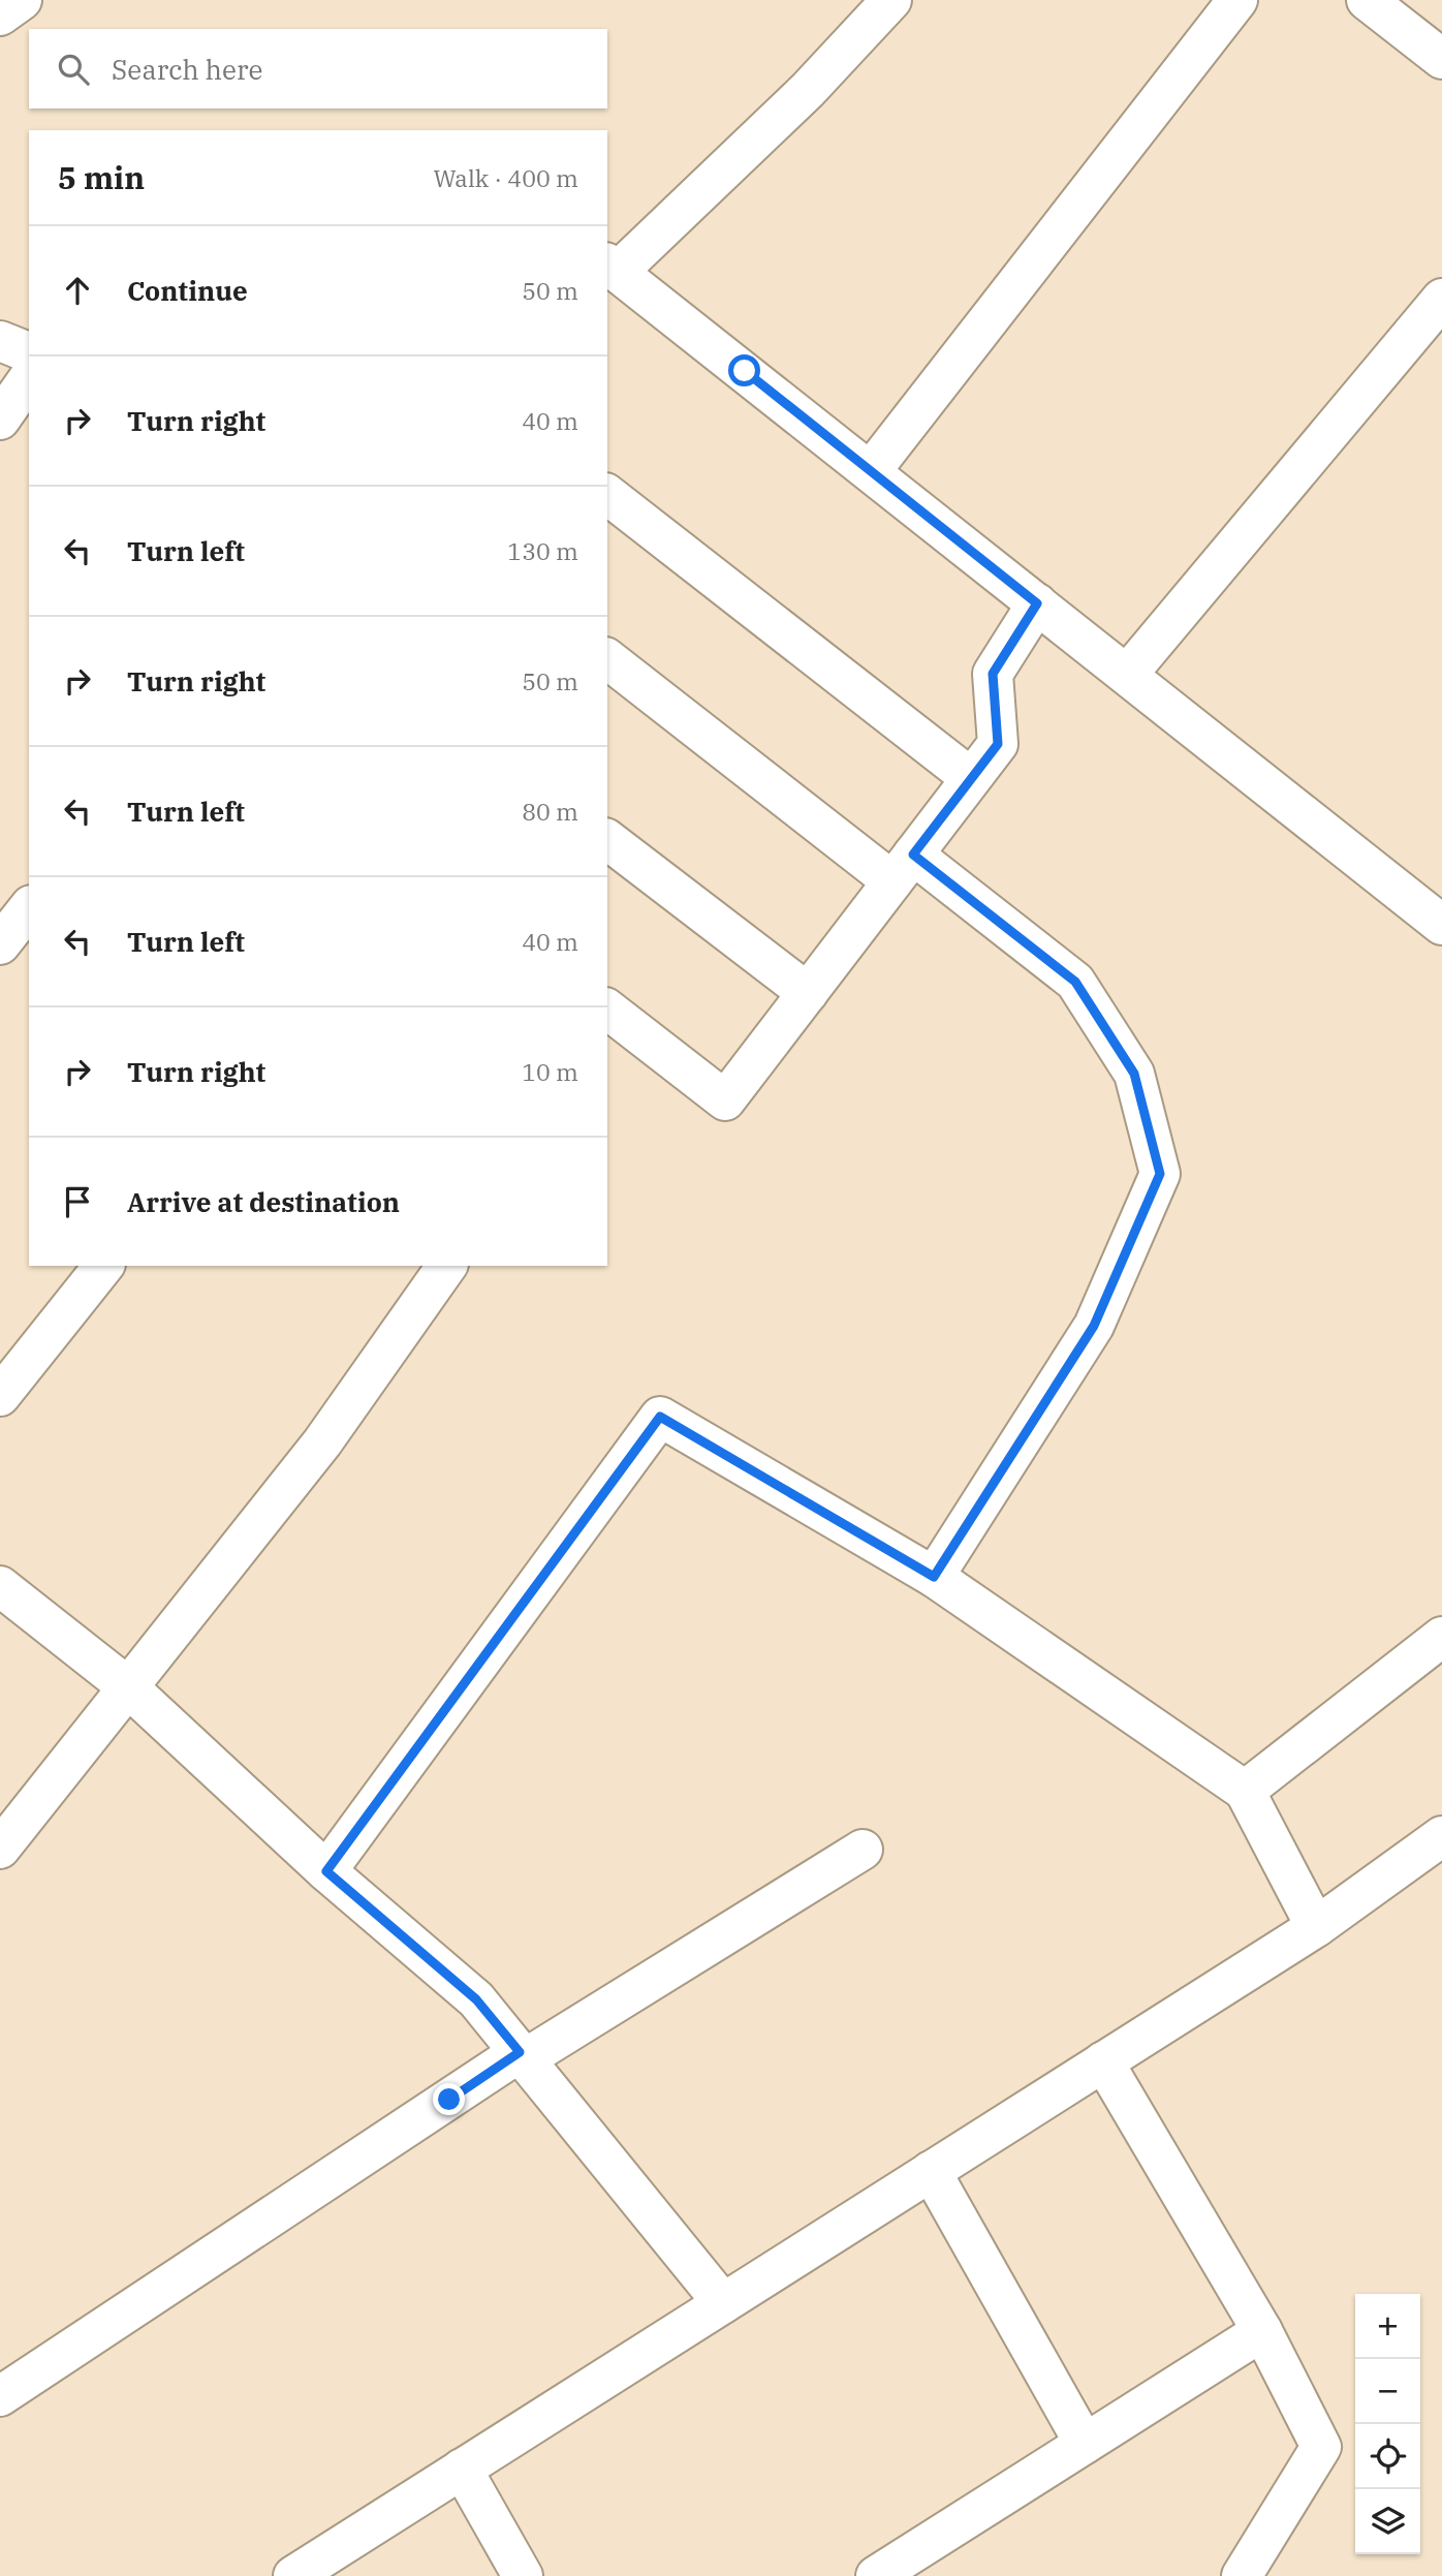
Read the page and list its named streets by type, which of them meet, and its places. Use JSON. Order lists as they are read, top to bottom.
{
  "page": {
    "search": "Search here",
    "heading": ["5 min", "Walk · 400 m"],
    "list": [
      ["Continue", "50 m"],
      ["Turn right", "40 m"],
      ["Turn left", "130 m"],
      ["Turn right", "50 m"],
      ["Turn left", "80 m"],
      ["Turn left", "40 m"],
      ["Turn right", "10 m"],
      "Arrive at destination"
    ],
    "map_buttons": ["+", "−"]
  }
}
